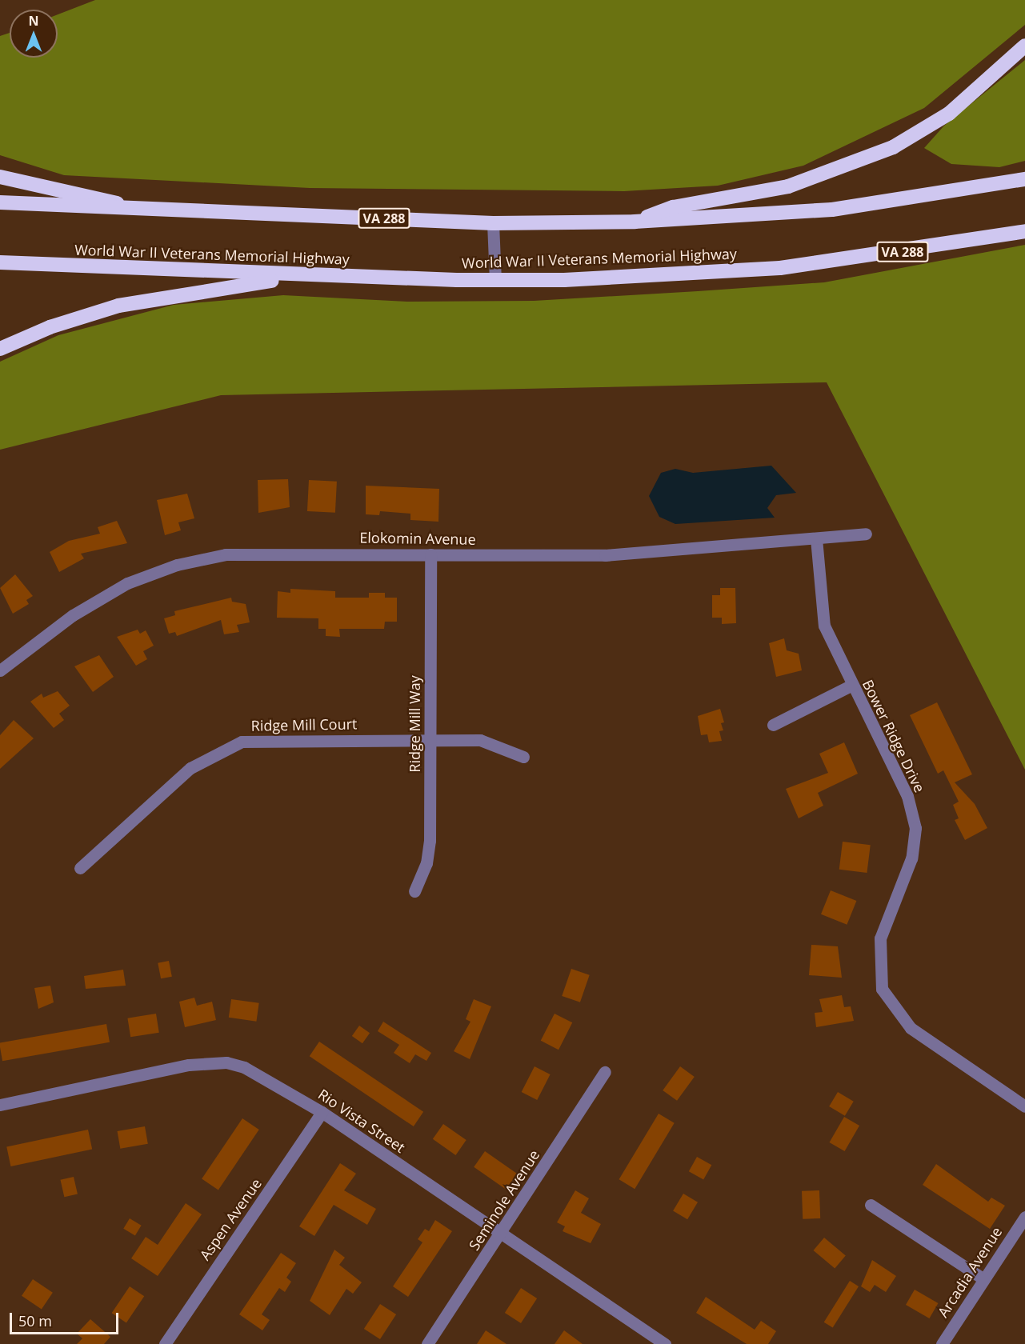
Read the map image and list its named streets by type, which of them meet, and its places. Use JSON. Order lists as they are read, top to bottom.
{
  "streets": {
    "highway": ["VA 288", "World War II Veterans Memorial Highway"],
    "street": [
      "Elokomin Avenue",
      "Ridge Mill Way",
      "Ridge Mill Court",
      "Bower Ridge Drive",
      "Rio Vista Street",
      "Seminole Avenue",
      "Aspen Avenue",
      "Arcadia Avenue"
    ]
  },
  "crossings": [
    ["Elokomin Avenue", "Ridge Mill Way"],
    ["Elokomin Avenue", "Bower Ridge Drive"],
    ["Ridge Mill Way", "Ridge Mill Court"],
    ["Rio Vista Street", "Seminole Avenue"],
    ["Rio Vista Street", "Aspen Avenue"]
  ],
  "scale_bar": "50 m",
  "north": "top"
}
